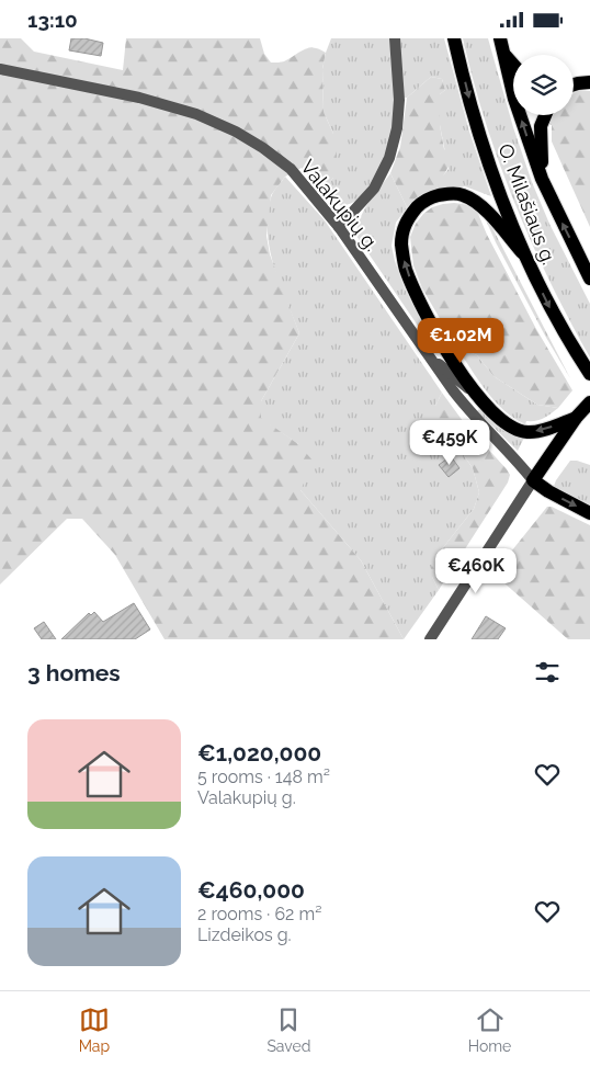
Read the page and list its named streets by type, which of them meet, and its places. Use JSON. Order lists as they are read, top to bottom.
{
  "streets": {
    "main road": ["O. Milašiaus g."],
    "street": ["Valakupių g."]
  },
  "page": {
    "status": "13:10",
    "price": ["€1.02M", "€459K", "€460K"],
    "heading": "3 homes",
    "list": [
      {
        "name": "€1,020,000",
        "note": "5 rooms · 148 m² · Valakupių g."
      },
      {
        "name": "€460,000",
        "note": "2 rooms · 62 m² · Lizdeikos g."
      }
    ],
    "tabs": ["Map", "Saved", "Home"]
  }
}
